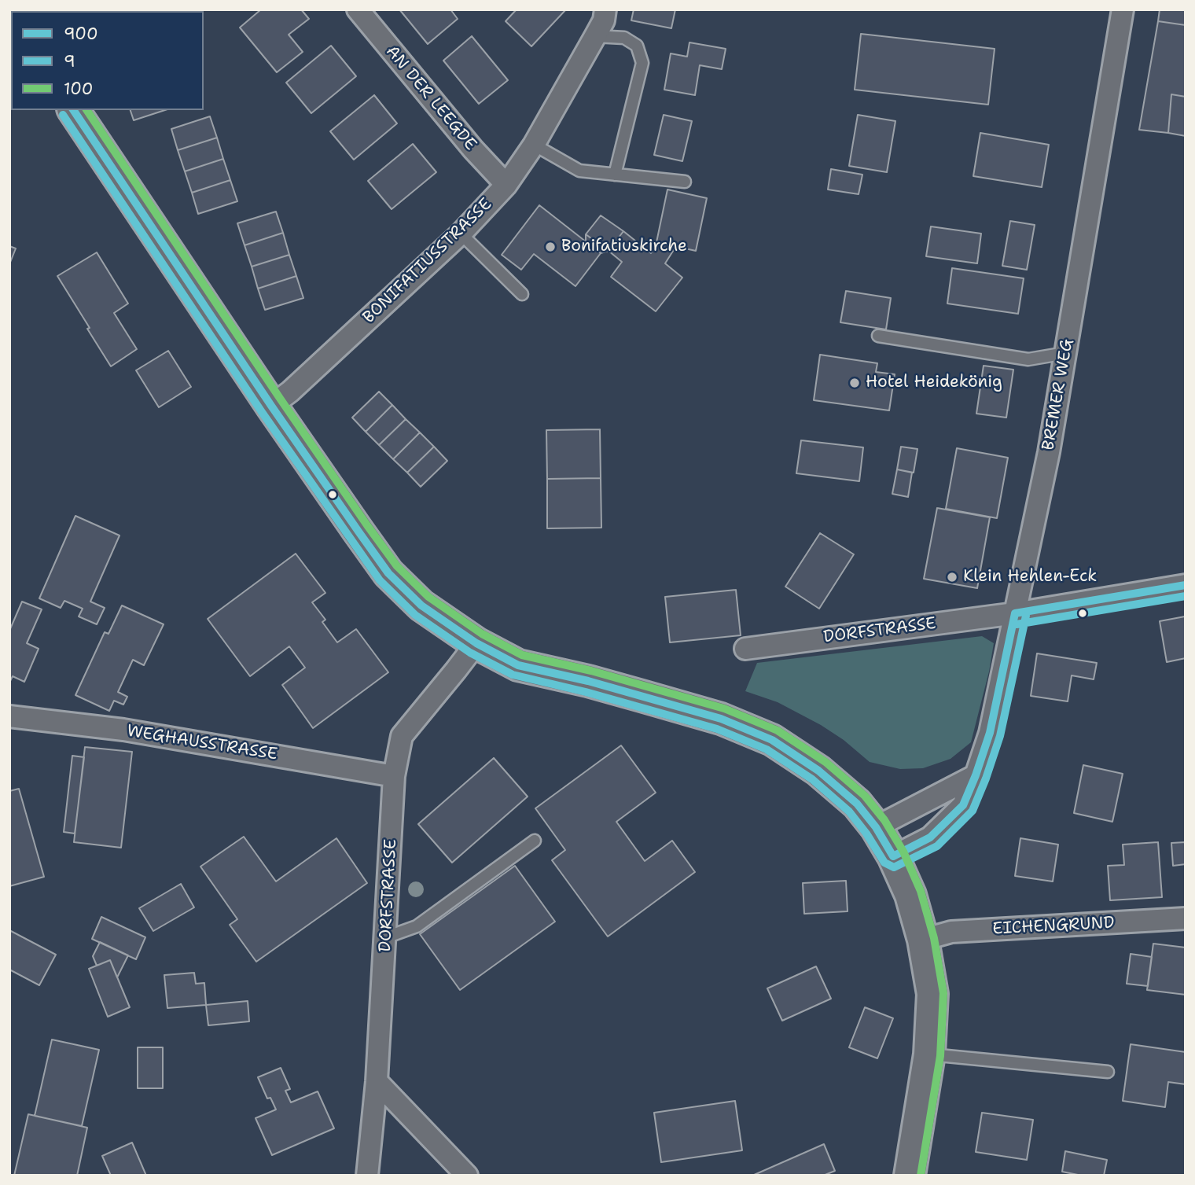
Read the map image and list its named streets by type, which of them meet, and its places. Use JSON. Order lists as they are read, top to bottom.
{
  "streets": {
    "street": [
      "AN DER LEEGDE",
      "BONIFATIUSSTRASSE",
      "BREMER WEG",
      "DORFSTRASSE",
      "WEGHAUSSTRASSE",
      "EICHENGRUND"
    ]
  },
  "crossings": [
    ["AN DER LEEGDE", "BONIFATIUSSTRASSE"],
    ["BREMER WEG", "DORFSTRASSE"],
    ["DORFSTRASSE", "WEGHAUSSTRASSE"]
  ],
  "places": ["Bonifatiuskirche", "Hotel Heidekönig", "Klein Hehlen-Eck"],
  "lines": ["transit line 900", "transit line 100", "transit line 9"],
  "legend": ["900", "9", "100"]
}
